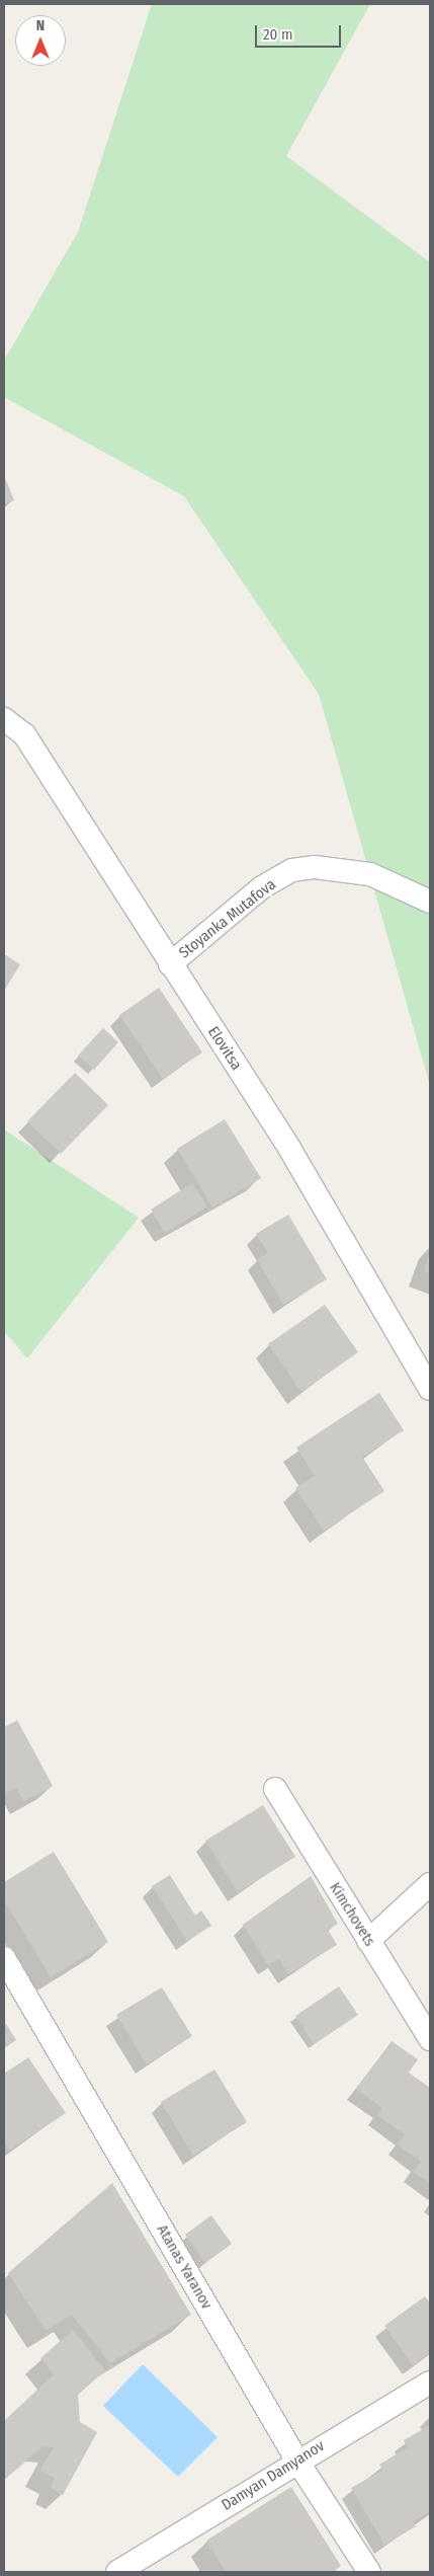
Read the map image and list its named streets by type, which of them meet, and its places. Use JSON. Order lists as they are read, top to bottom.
{
  "streets": {
    "street": [
      "Stoyanka Mutafova",
      "Elovitsa",
      "Kimchovets",
      "Atanas Yaranov",
      "Damyan Damyanov"
    ]
  },
  "crossings": [
    ["Stoyanka Mutafova", "Elovitsa"],
    ["Atanas Yaranov", "Damyan Damyanov"]
  ],
  "scale_bar": "20 m",
  "north": "top"
}
